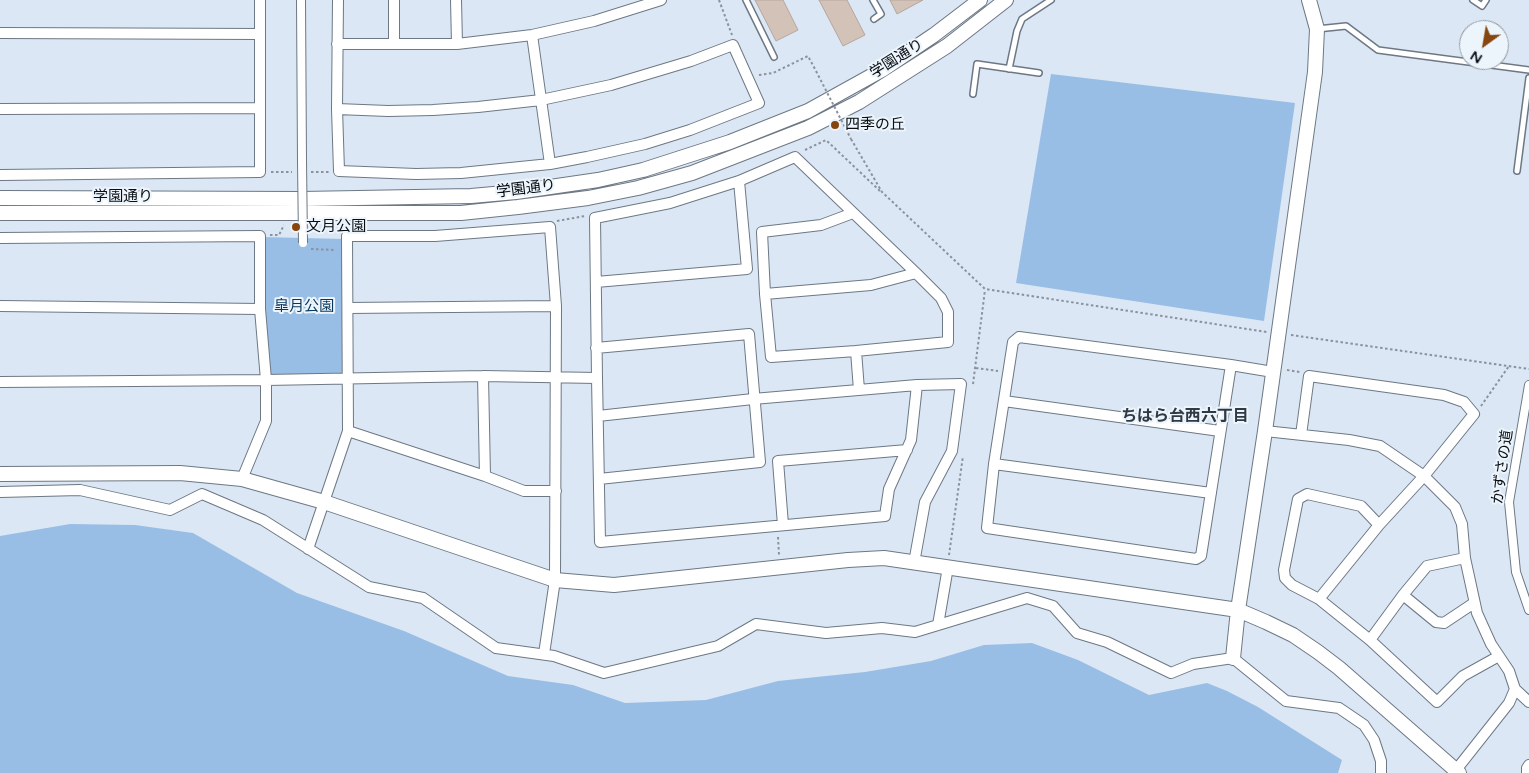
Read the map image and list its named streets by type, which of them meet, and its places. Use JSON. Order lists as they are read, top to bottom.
{
  "streets": {
    "street": ["学園通り", "かずさの道"]
  },
  "districts": ["ちはら台西六丁目"],
  "parks": ["皐月公園"],
  "places": ["四季の丘", "文月公園"],
  "north": "bottom left"
}
